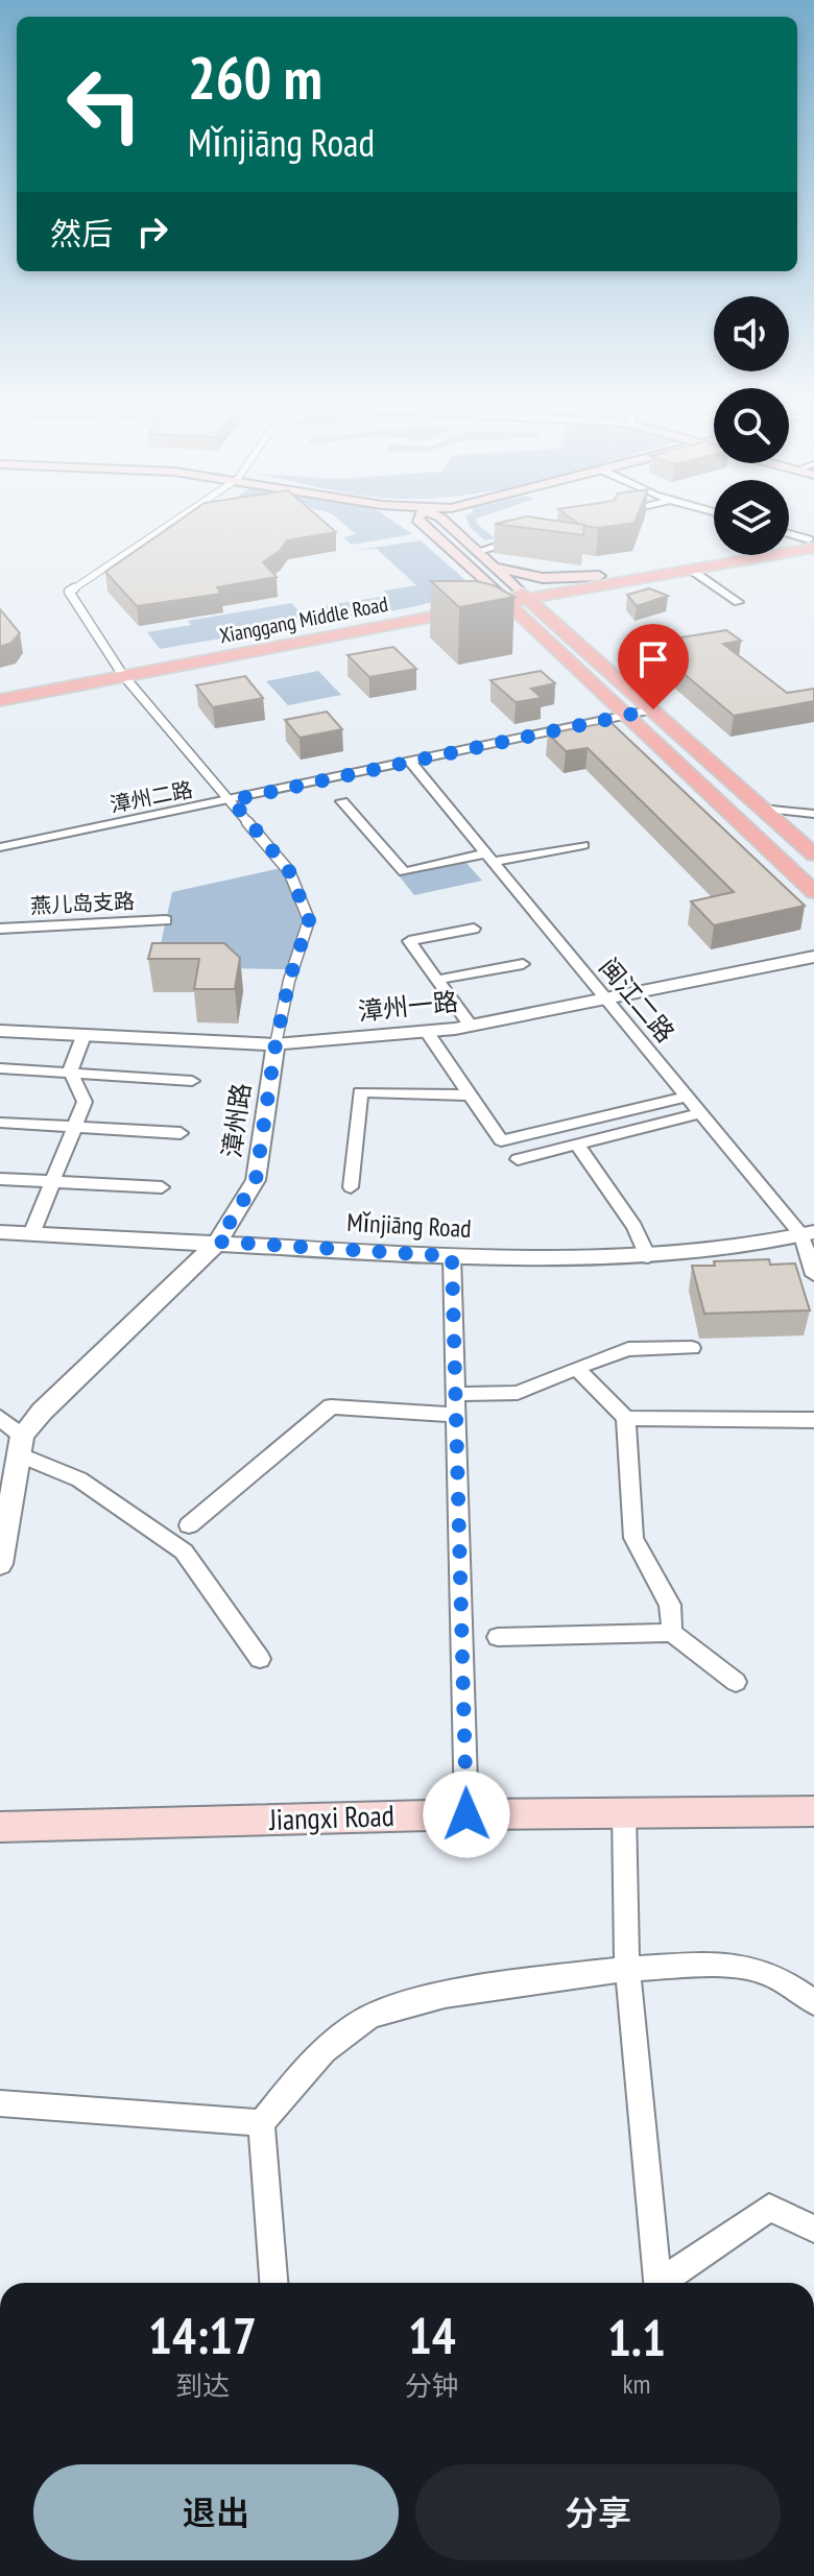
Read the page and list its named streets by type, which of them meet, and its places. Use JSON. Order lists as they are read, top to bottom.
{
  "streets": {
    "main road": ["Xianggang Middle Road", "Jiangxi Road"],
    "street": [
      "漳州二路",
      "燕儿岛支路",
      "闽江二路",
      "漳州一路",
      "漳州路",
      "Mǐnjiāng Road"
    ]
  },
  "crossings": [
    ["Xianggang Middle Road", "漳州路"],
    ["漳州二路", "闽江二路"],
    ["漳州二路", "漳州路"],
    ["闽江二路", "漳州一路"],
    ["闽江二路", "Mǐnjiāng Road"],
    ["漳州一路", "漳州路"],
    ["漳州路", "Mǐnjiāng Road"]
  ],
  "page": {
    "turn": ["260 m", "Mǐnjiāng Road"],
    "then": "然后",
    "eta": [
      "14:17",
      "到达",
      "14",
      "分钟",
      "1.1",
      "km"
    ],
    "buttons": ["退出", "分享"]
  }
}
